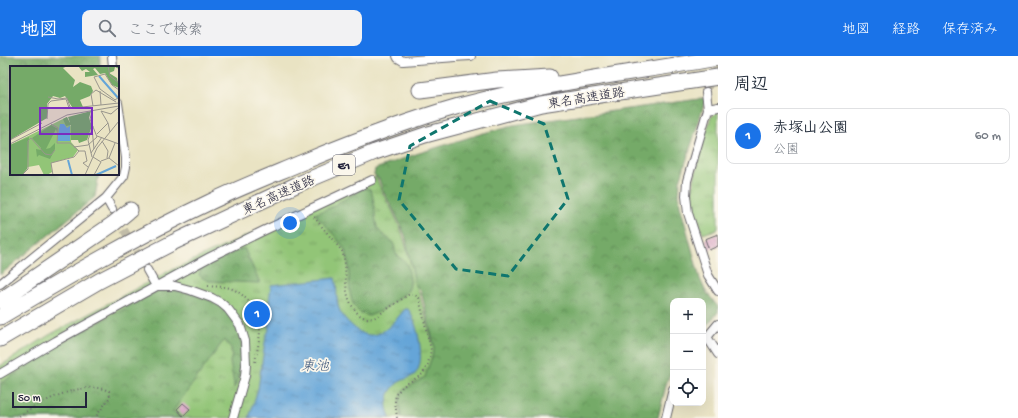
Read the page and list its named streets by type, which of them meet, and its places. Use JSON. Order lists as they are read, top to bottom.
{
  "streets": {
    "highway": ["東名高速道路", "E1"]
  },
  "water": ["東池"],
  "scale_bar": "50 m",
  "page": {
    "header": "地図",
    "search": "ここで検索",
    "nav": ["地図", "経路", "保存済み"],
    "heading": "周辺",
    "list": [
      {
        "mark": "1",
        "name": "赤塚山公園",
        "note": "公園",
        "value": "60 m"
      }
    ],
    "map_buttons": ["+", "−"],
    "pins": "1",
    "scale": "50 m"
  }
}
